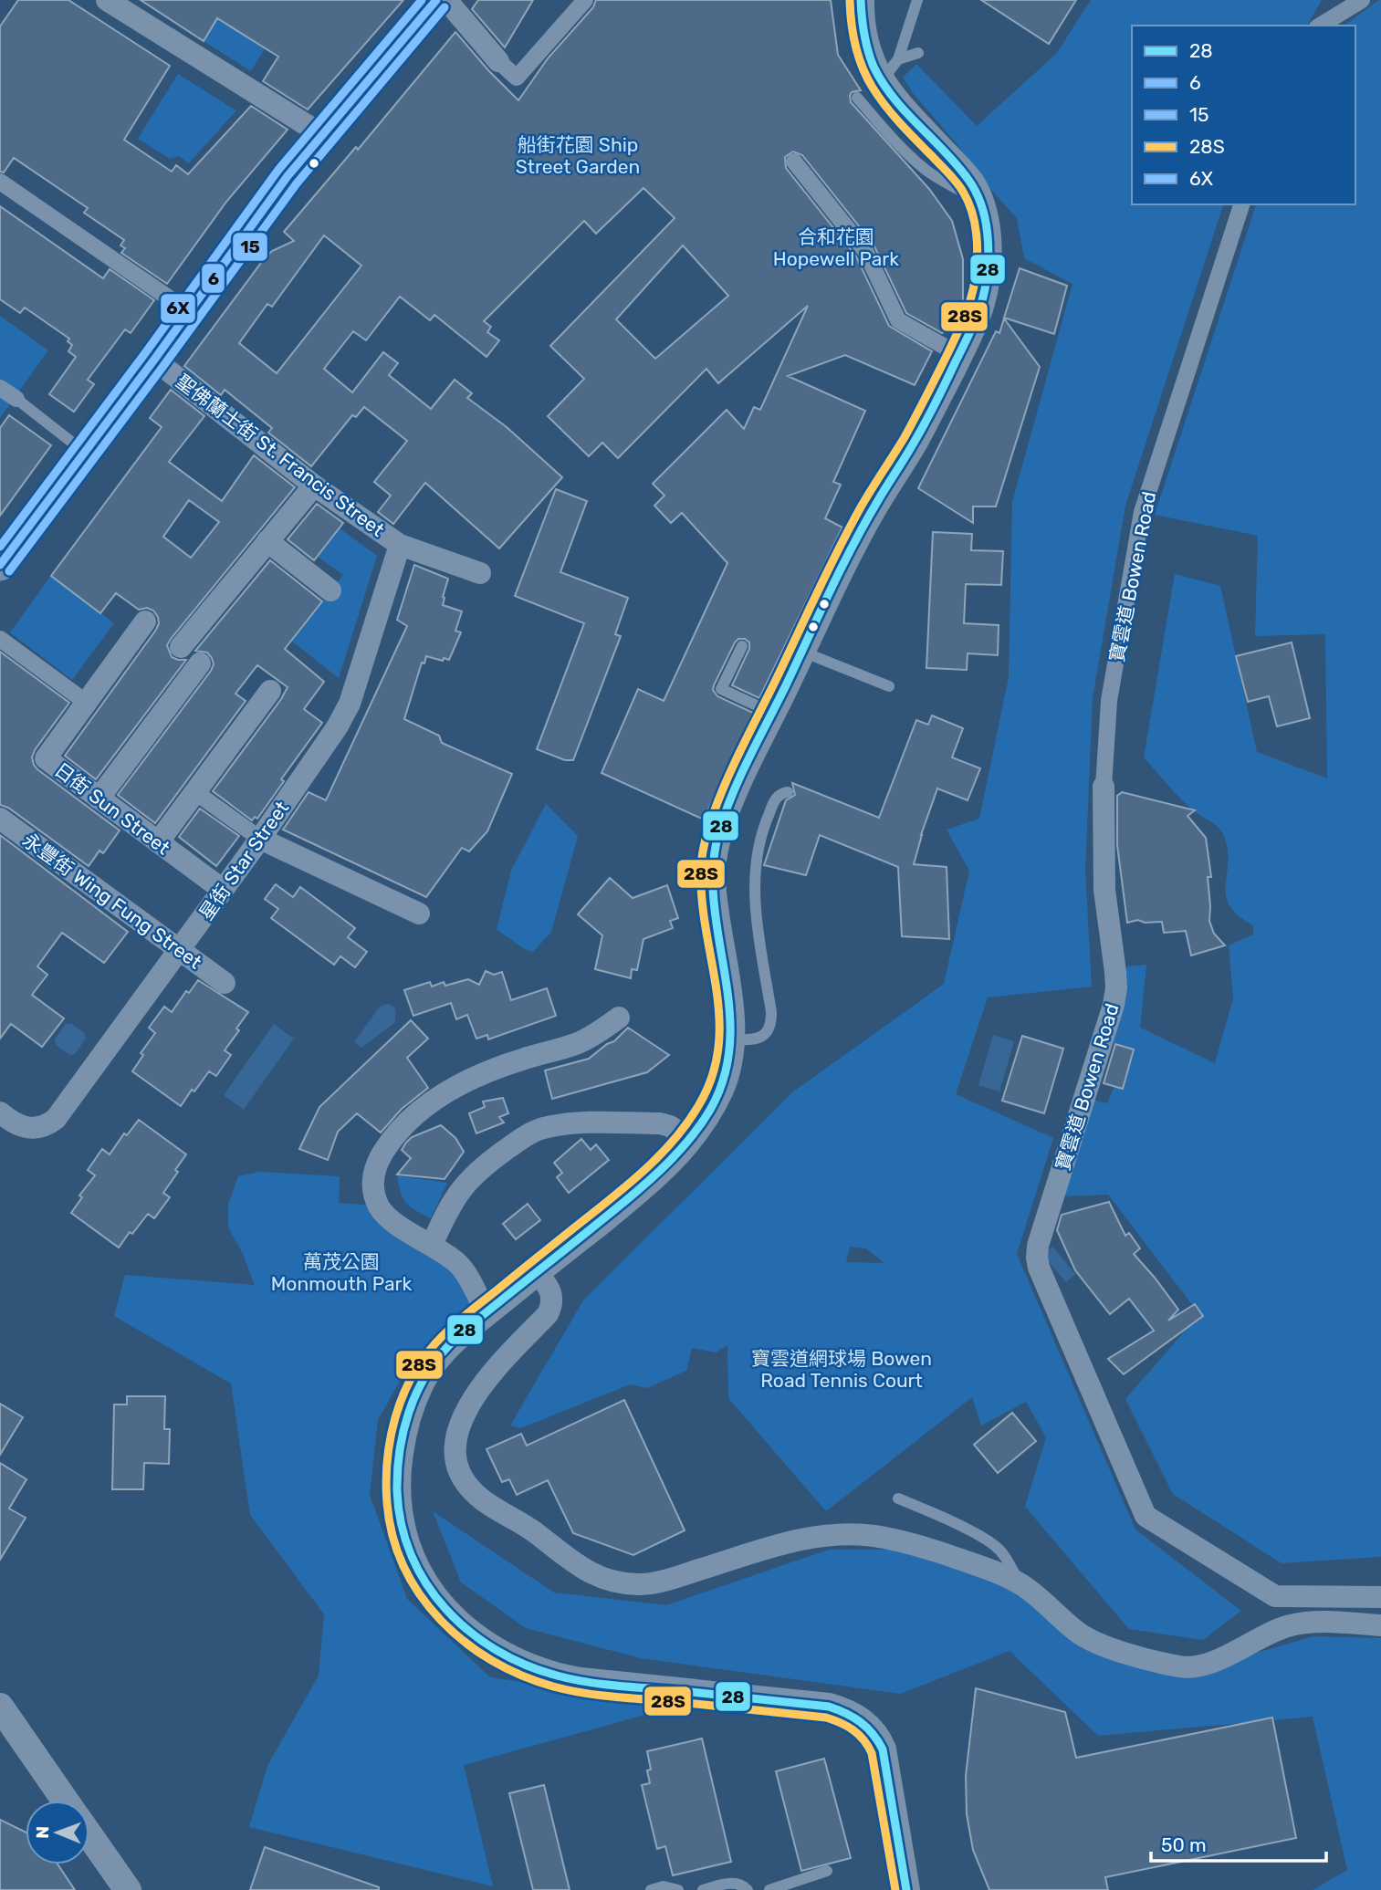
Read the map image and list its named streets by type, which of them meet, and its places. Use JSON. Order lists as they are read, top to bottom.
{
  "streets": {
    "street": [
      "聖佛蘭士街 St. Francis Street",
      "寶雲道 Bowen Road",
      "日街 Sun Street",
      "星街 Star Street",
      "永豐街 Wing Fung Street"
    ]
  },
  "crossings": [
    ["聖佛蘭士街 St. Francis Street", "星街 Star Street"],
    ["日街 Sun Street", "星街 Star Street"],
    ["星街 Star Street", "永豐街 Wing Fung Street"]
  ],
  "parks": [
    "船街花園 Ship Street Garden",
    "合和花園 Hopewell Park",
    "萬茂公園 Monmouth Park",
    "寶雲道網球場 Bowen Road Tennis Court"
  ],
  "lines": [
    "transit line 28",
    "transit line 6",
    "transit line 6X",
    "transit line 28S",
    "transit line 15"
  ],
  "legend": [
    "28",
    "6",
    "15",
    "28S",
    "6X"
  ],
  "scale_bar": "50 m",
  "north": "left"
}
